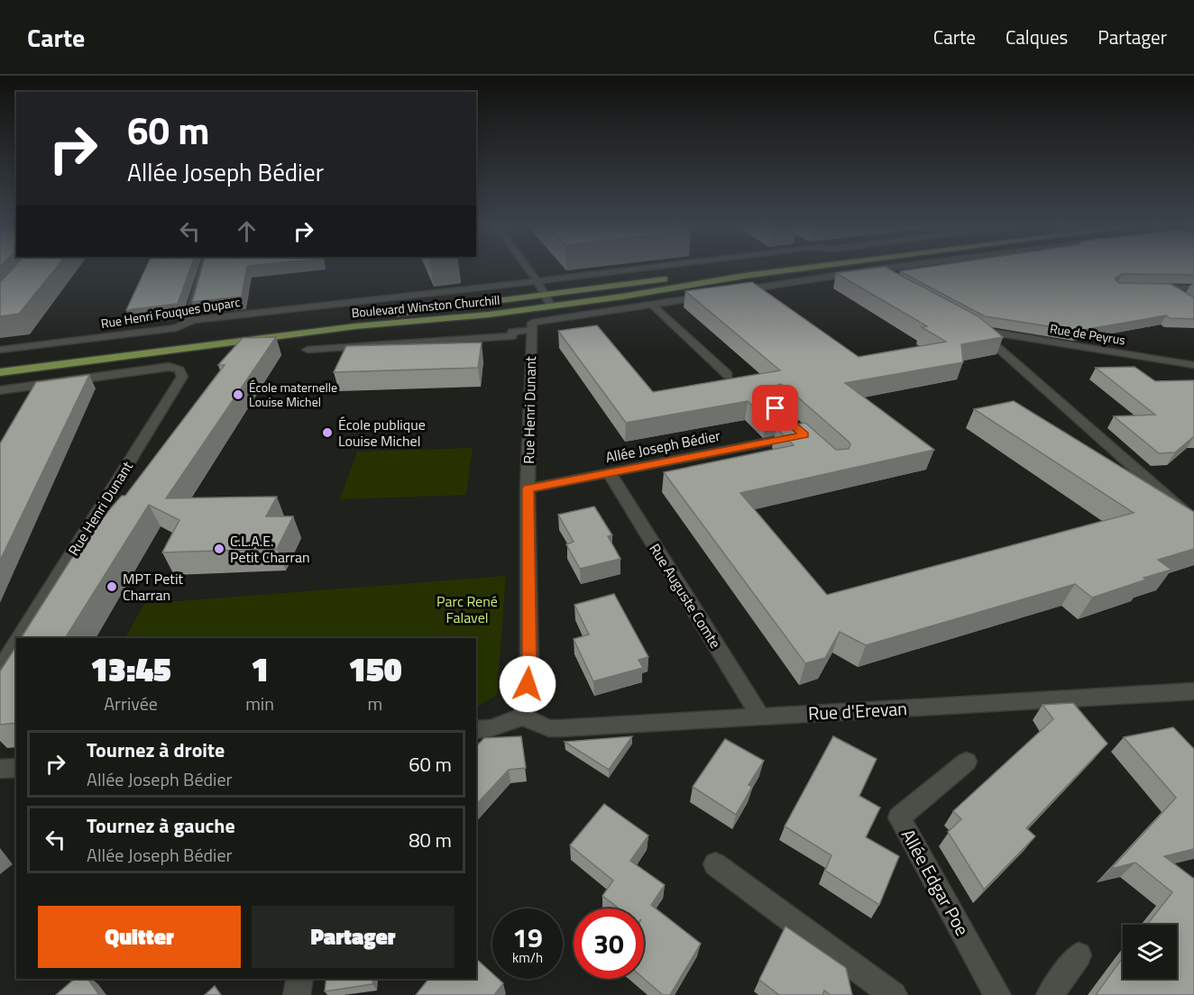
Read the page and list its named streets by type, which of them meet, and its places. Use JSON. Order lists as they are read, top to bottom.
{
  "streets": {
    "main road": ["Boulevard Winston Churchill"],
    "street": [
      "Rue Henri Fouques Duparc",
      "Rue de Peyrus",
      "Rue Henri Dunant",
      "Allée Joseph Bédier",
      "Rue Auguste Comte",
      "Rue d'Erevan",
      "Allée Edgar Poe"
    ]
  },
  "crossings": [
    ["Rue Henri Dunant", "Allée Joseph Bédier"],
    ["Rue Henri Dunant", "Rue d'Erevan"],
    ["Allée Joseph Bédier", "Rue Auguste Comte"],
    ["Rue Auguste Comte", "Rue d'Erevan"]
  ],
  "parks": ["Parc René Falavel"],
  "places": [
    "École maternelle Louise Michel",
    "École publique Louise Michel",
    "C.L.A.E. Petit Charran",
    "MPT Petit Charran"
  ],
  "page": {
    "header": "Carte",
    "nav": ["Carte", "Calques", "Partager"],
    "turn": ["60 m", "Allée Joseph Bédier"],
    "eta": [
      "13:45",
      "Arrivée",
      "1",
      "min",
      "150",
      "m"
    ],
    "list": [
      {
        "name": "Tournez à droite",
        "note": "Allée Joseph Bédier",
        "value": "60 m"
      },
      {
        "name": "Tournez à gauche",
        "note": "Allée Joseph Bédier",
        "value": "80 m"
      }
    ],
    "buttons": ["Quitter", "Partager"],
    "speed": "19 km/h",
    "limit": "30"
  }
}
